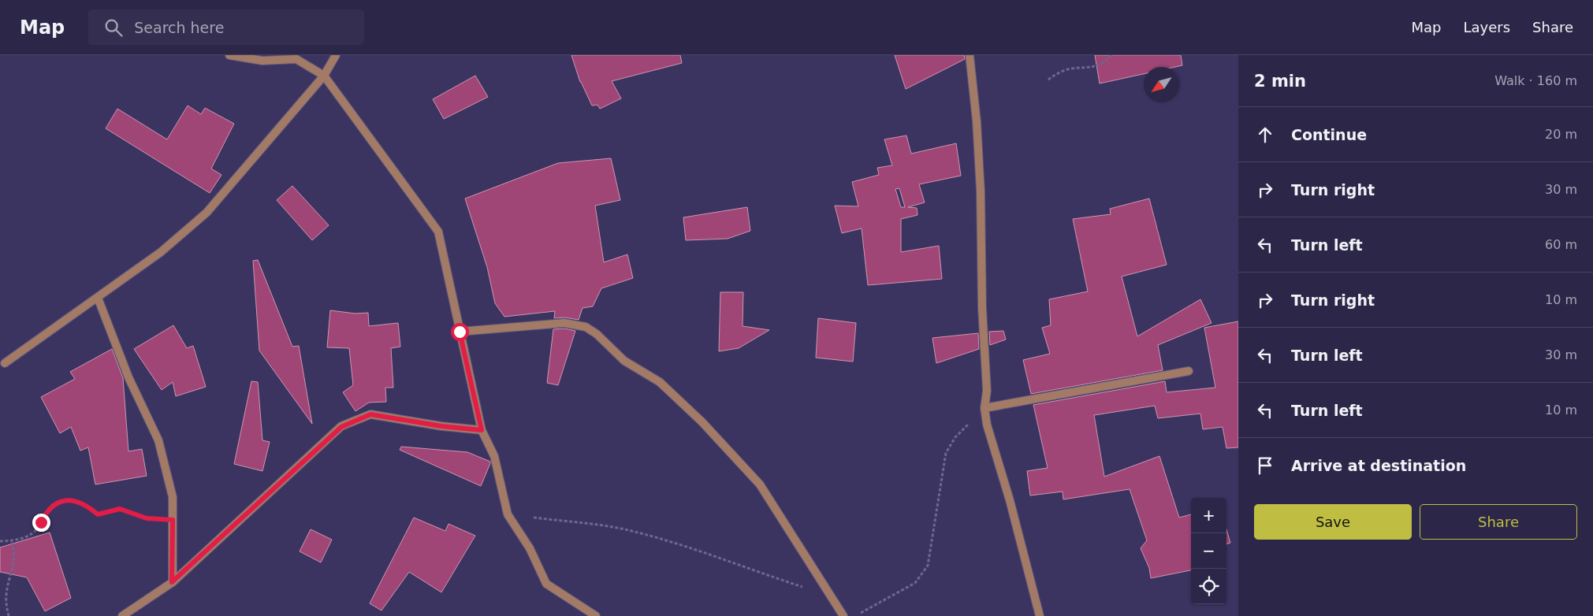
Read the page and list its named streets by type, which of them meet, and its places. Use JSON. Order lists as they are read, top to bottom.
{
  "north": "bottom left",
  "page": {
    "header": "Map",
    "search": "Search here",
    "nav": ["Map", "Layers", "Share"],
    "heading": ["2 min", "Walk · 160 m"],
    "list": [
      ["Continue", "20 m"],
      ["Turn right", "30 m"],
      ["Turn left", "60 m"],
      ["Turn right", "10 m"],
      ["Turn left", "30 m"],
      ["Turn left", "10 m"],
      "Arrive at destination"
    ],
    "buttons": ["Save", "Share"],
    "map_buttons": ["+", "−"]
  }
}
